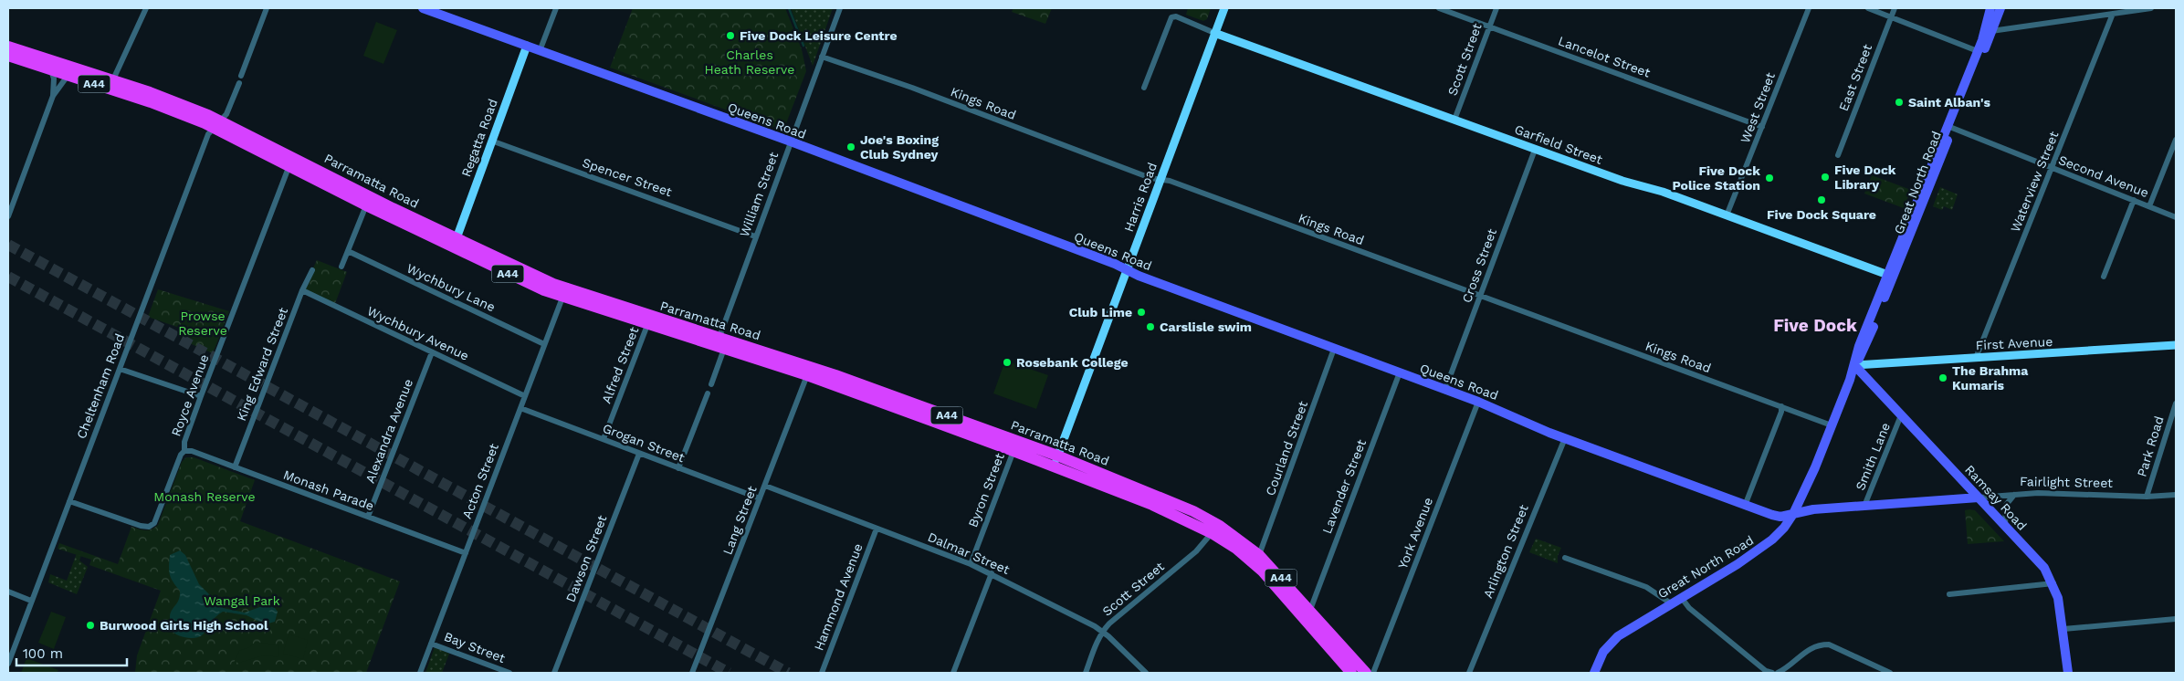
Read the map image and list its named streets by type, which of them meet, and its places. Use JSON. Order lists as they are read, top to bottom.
{
  "streets": {
    "highway": ["A44", "Parramatta Road"],
    "main road": [
      "Queens Road",
      "Great North Road",
      "Fairlight Street",
      "Ramsay Road"
    ],
    "street": [
      "Lancelot Street",
      "Scott Street",
      "East Street",
      "Kings Road",
      "West Street",
      "Regatta Road",
      "Garfield Street",
      "Second Avenue",
      "Spencer Street",
      "Waterview Street",
      "William Street",
      "Harris Road",
      "Cross Street",
      "Wychbury Lane",
      "Wychbury Avenue",
      "First Avenue",
      "King Edward Street",
      "Alfred Street",
      "Cheltenham Road",
      "Royce Avenue",
      "Alexandra Avenue",
      "Grogan Street",
      "Park Road",
      "Courland Street",
      "Smith Lane",
      "Acton Street",
      "Lavender Street",
      "Monash Parade",
      "Byron Street",
      "Lang Street",
      "York Avenue",
      "Arlington Street",
      "Dalmar Street",
      "Dawson Street",
      "Hammond Avenue",
      "Bay Street"
    ]
  },
  "crossings": [
    ["Lancelot Street", "Scott Street"],
    ["Lancelot Street", "West Street"],
    ["Scott Street", "Garfield Street"],
    ["Scott Street", "Parramatta Road"],
    ["Scott Street", "Dalmar Street"],
    ["Kings Road", "Great North Road"],
    ["Kings Road", "William Street"],
    ["Kings Road", "Harris Road"],
    ["Kings Road", "Cross Street"],
    ["West Street", "Garfield Street"],
    ["Queens Road", "Regatta Road"],
    ["Queens Road", "Great North Road"],
    ["Queens Road", "William Street"],
    ["Queens Road", "Harris Road"],
    ["Queens Road", "Cross Street"],
    ["Queens Road", "Courland Street"],
    ["Queens Road", "Fairlight Street"],
    ["Queens Road", "Lavender Street"],
    ["Queens Road", "York Avenue"],
    ["Queens Road", "Arlington Street"],
    ["Regatta Road", "Spencer Street"],
    ["Regatta Road", "Parramatta Road"],
    ["Garfield Street", "Great North Road"],
    ["Garfield Street", "Harris Road"],
    ["Garfield Street", "Cross Street"],
    ["Second Avenue", "Waterview Street"],
    ["Second Avenue", "Great North Road"],
    ["Spencer Street", "William Street"],
    ["Parramatta Road", "William Street"],
    ["Parramatta Road", "Harris Road"],
    ["Parramatta Road", "Alfred Street"],
    ["Parramatta Road", "Cheltenham Road"],
    ["Parramatta Road", "Royce Avenue"],
    ["Parramatta Road", "Courland Street"],
    ["Parramatta Road", "Acton Street"],
    ["Parramatta Road", "Lavender Street"],
    ["Parramatta Road", "Byron Street"],
    ["Parramatta Road", "Lang Street"],
    ["Waterview Street", "First Avenue"],
    ["Great North Road", "First Avenue"],
    ["Great North Road", "Fairlight Street"],
    ["Great North Road", "Ramsay Road"],
    ["Wychbury Lane", "Acton Street"],
    ["Wychbury Avenue", "King Edward Street"],
    ["Wychbury Avenue", "Alexandra Avenue"],
    ["Wychbury Avenue", "Acton Street"],
    ["First Avenue", "Ramsay Road"],
    ["King Edward Street", "Monash Parade"],
    ["Alfred Street", "Grogan Street"],
    ["Cheltenham Road", "Royce Avenue"],
    ["Royce Avenue", "Monash Parade"],
    ["Alexandra Avenue", "Monash Parade"],
    ["Grogan Street", "Acton Street"],
    ["Grogan Street", "Lang Street"],
    ["Grogan Street", "Dawson Street"],
    ["Park Road", "Fairlight Street"],
    ["Smith Lane", "Fairlight Street"],
    ["Smith Lane", "Ramsay Road"],
    ["Acton Street", "Monash Parade"],
    ["Acton Street", "Bay Street"],
    ["Fairlight Street", "Ramsay Road"],
    ["Byron Street", "Dalmar Street"],
    ["Lang Street", "Dalmar Street"],
    ["Dalmar Street", "Hammond Avenue"]
  ],
  "districts": ["Five Dock"],
  "parks": [
    "Charles Heath Reserve",
    "Prowse Reserve",
    "Monash Reserve",
    "Wangal Park"
  ],
  "places": [
    "Five Dock Leisure Centre",
    "Saint Alban's",
    "Joe's Boxing Club Sydney",
    "Five Dock Library",
    "Five Dock Police Station",
    "Five Dock Square",
    "Club Lime",
    "Carslisle swim",
    "Rosebank College",
    "The Brahma Kumaris",
    "Burwood Girls High School"
  ],
  "scale_bar": "100 m"
}
